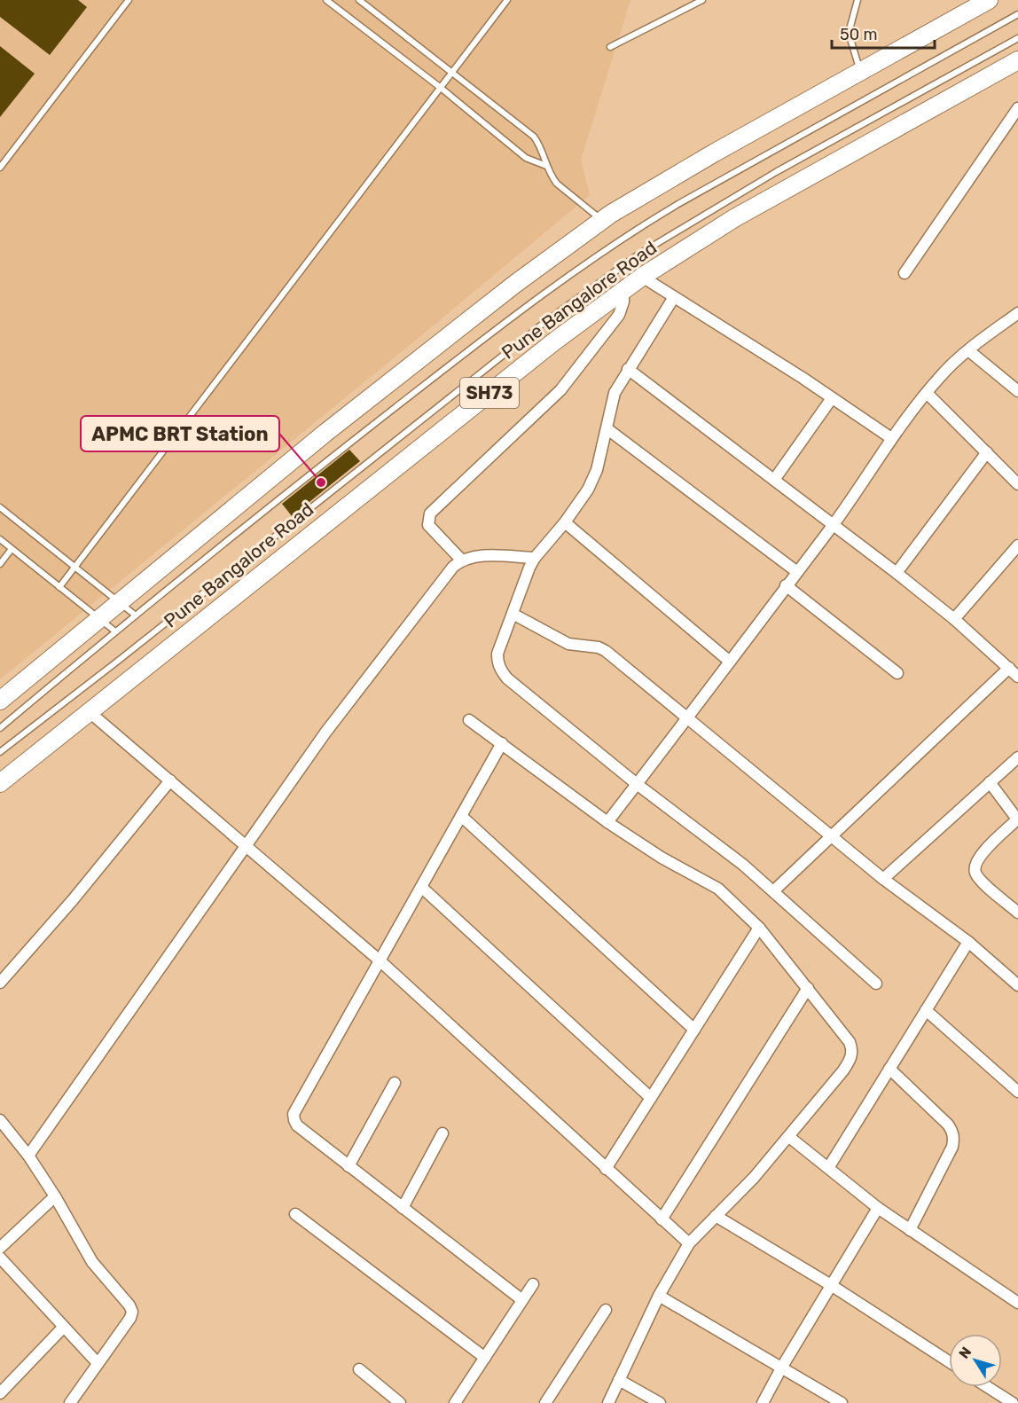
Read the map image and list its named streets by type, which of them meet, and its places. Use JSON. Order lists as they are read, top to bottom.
{
  "streets": {
    "main road": ["Pune Bangalore Road", "SH73"]
  },
  "places": ["APMC BRT Station"],
  "scale_bar": "50 m",
  "north": "top left"
}
